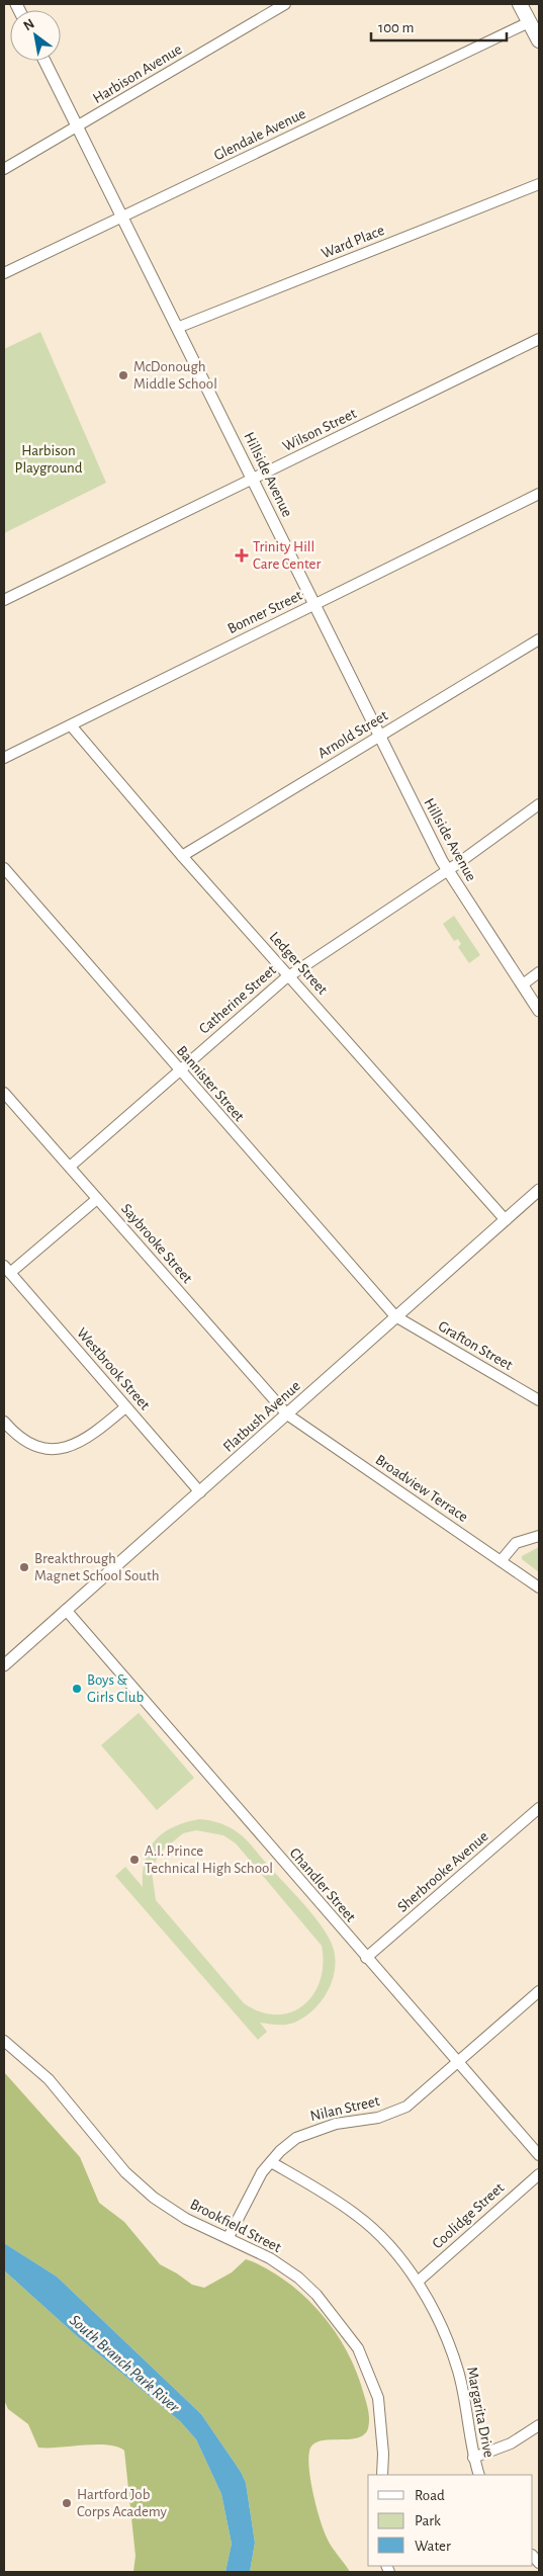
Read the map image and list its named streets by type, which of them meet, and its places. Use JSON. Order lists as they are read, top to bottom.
{
  "streets": {
    "street": [
      "Harbison Avenue",
      "Glendale Avenue",
      "Ward Place",
      "Wilson Street",
      "Hillside Avenue",
      "Bonner Street",
      "Arnold Street",
      "Ledger Street",
      "Catherine Street",
      "Bannister Street",
      "Saybrooke Street",
      "Grafton Street",
      "Westbrook Street",
      "Flatbush Avenue",
      "Broadview Terrace",
      "Sherbrooke Avenue",
      "Chandler Street",
      "Nilan Street",
      "Coolidge Street",
      "Brookfield Street",
      "Margarita Drive"
    ]
  },
  "crossings": [
    ["Harbison Avenue", "Hillside Avenue"],
    ["Glendale Avenue", "Hillside Avenue"],
    ["Ward Place", "Hillside Avenue"],
    ["Wilson Street", "Hillside Avenue"],
    ["Hillside Avenue", "Bonner Street"],
    ["Hillside Avenue", "Arnold Street"],
    ["Hillside Avenue", "Catherine Street"],
    ["Bonner Street", "Ledger Street"],
    ["Arnold Street", "Ledger Street"],
    ["Ledger Street", "Catherine Street"],
    ["Ledger Street", "Flatbush Avenue"],
    ["Catherine Street", "Bannister Street"],
    ["Catherine Street", "Saybrooke Street"],
    ["Bannister Street", "Grafton Street"],
    ["Bannister Street", "Flatbush Avenue"],
    ["Saybrooke Street", "Flatbush Avenue"],
    ["Saybrooke Street", "Broadview Terrace"],
    ["Grafton Street", "Flatbush Avenue"],
    ["Westbrook Street", "Flatbush Avenue"],
    ["Flatbush Avenue", "Broadview Terrace"],
    ["Flatbush Avenue", "Chandler Street"],
    ["Sherbrooke Avenue", "Chandler Street"],
    ["Chandler Street", "Nilan Street"],
    ["Nilan Street", "Brookfield Street"],
    ["Nilan Street", "Margarita Drive"],
    ["Coolidge Street", "Margarita Drive"]
  ],
  "water": ["South Branch Park River"],
  "parks": ["Harbison Playground"],
  "places": {
    "other": [
      "McDonough Middle School",
      "Breakthrough Magnet School South",
      "Boys & Girls Club",
      "A.I. Prince Technical High School",
      "Hartford Job Corps Academy"
    ],
    "health": ["Trinity Hill Care Center"]
  },
  "legend": ["Road", "Park", "Water"],
  "scale_bar": "100 m",
  "north": "top left"
}
